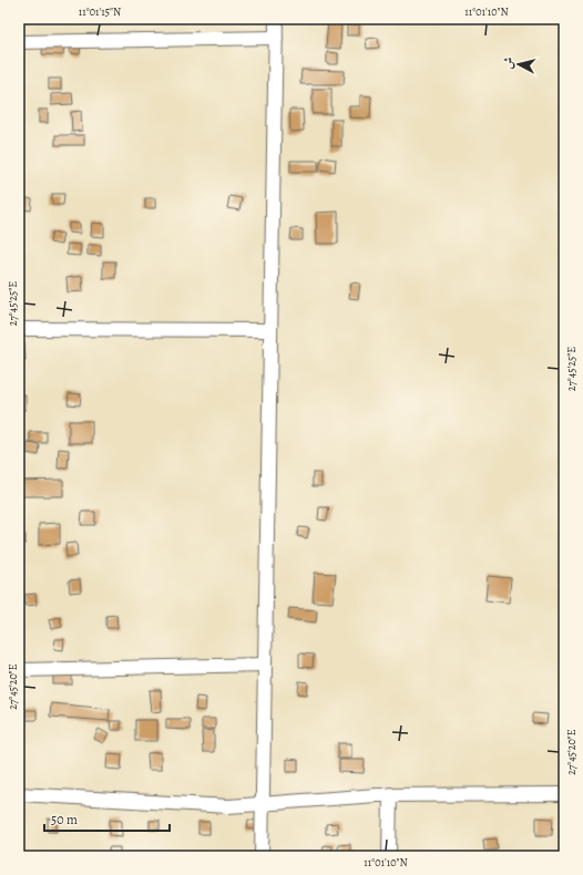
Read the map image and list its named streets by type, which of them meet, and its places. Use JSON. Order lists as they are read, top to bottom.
{
  "scale_bar": "50 m",
  "north": "left",
  "coordinates": [
    "11°01'15\"N",
    "11°01'10\"N",
    "27°45'25\"E",
    "27°45'20\"E"
  ]
}
